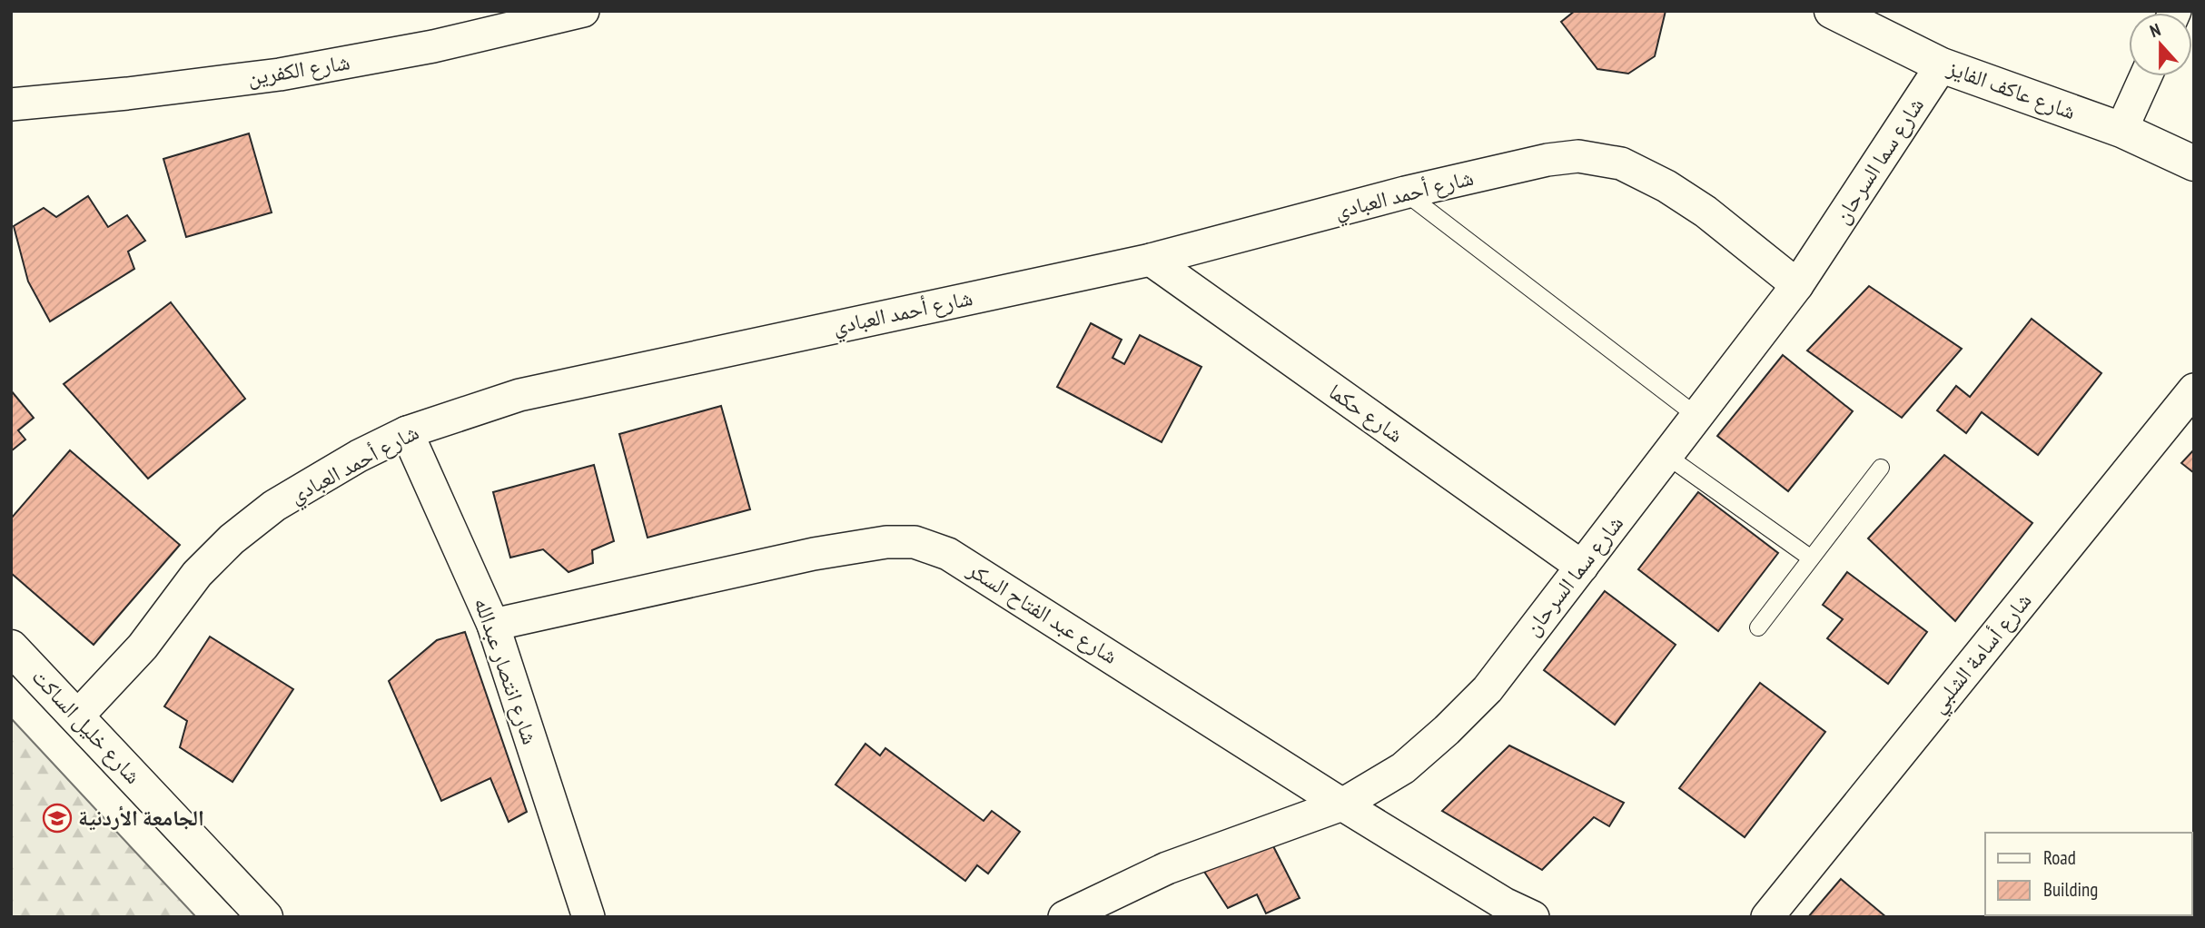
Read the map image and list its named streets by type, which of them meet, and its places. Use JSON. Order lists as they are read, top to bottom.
{
  "streets": {
    "main road": ["شارع عاكف الفايز", "شارع خليل الساكت"],
    "street": [
      "شارع الكفرين",
      "شارع سما السرحان",
      "شارع أحمد العبادي",
      "شارع حكما",
      "شارع عبد الفتاح السكر",
      "شارع أسامة الشلبي",
      "شارع انتصار عبدالله"
    ]
  },
  "crossings": [
    ["شارع عاكف الفايز", "شارع سما السرحان"],
    ["شارع سما السرحان", "شارع أحمد العبادي"],
    ["شارع سما السرحان", "شارع حكما"],
    ["شارع سما السرحان", "شارع عبد الفتاح السكر"],
    ["شارع أحمد العبادي", "شارع حكما"],
    ["شارع أحمد العبادي", "شارع انتصار عبدالله"],
    ["شارع أحمد العبادي", "شارع خليل الساكت"],
    ["شارع عبد الفتاح السكر", "شارع انتصار عبدالله"]
  ],
  "places": {
    "school or university": ["الجامعة الأردنية"]
  },
  "legend": ["Road", "Building"],
  "north": "top"
}
